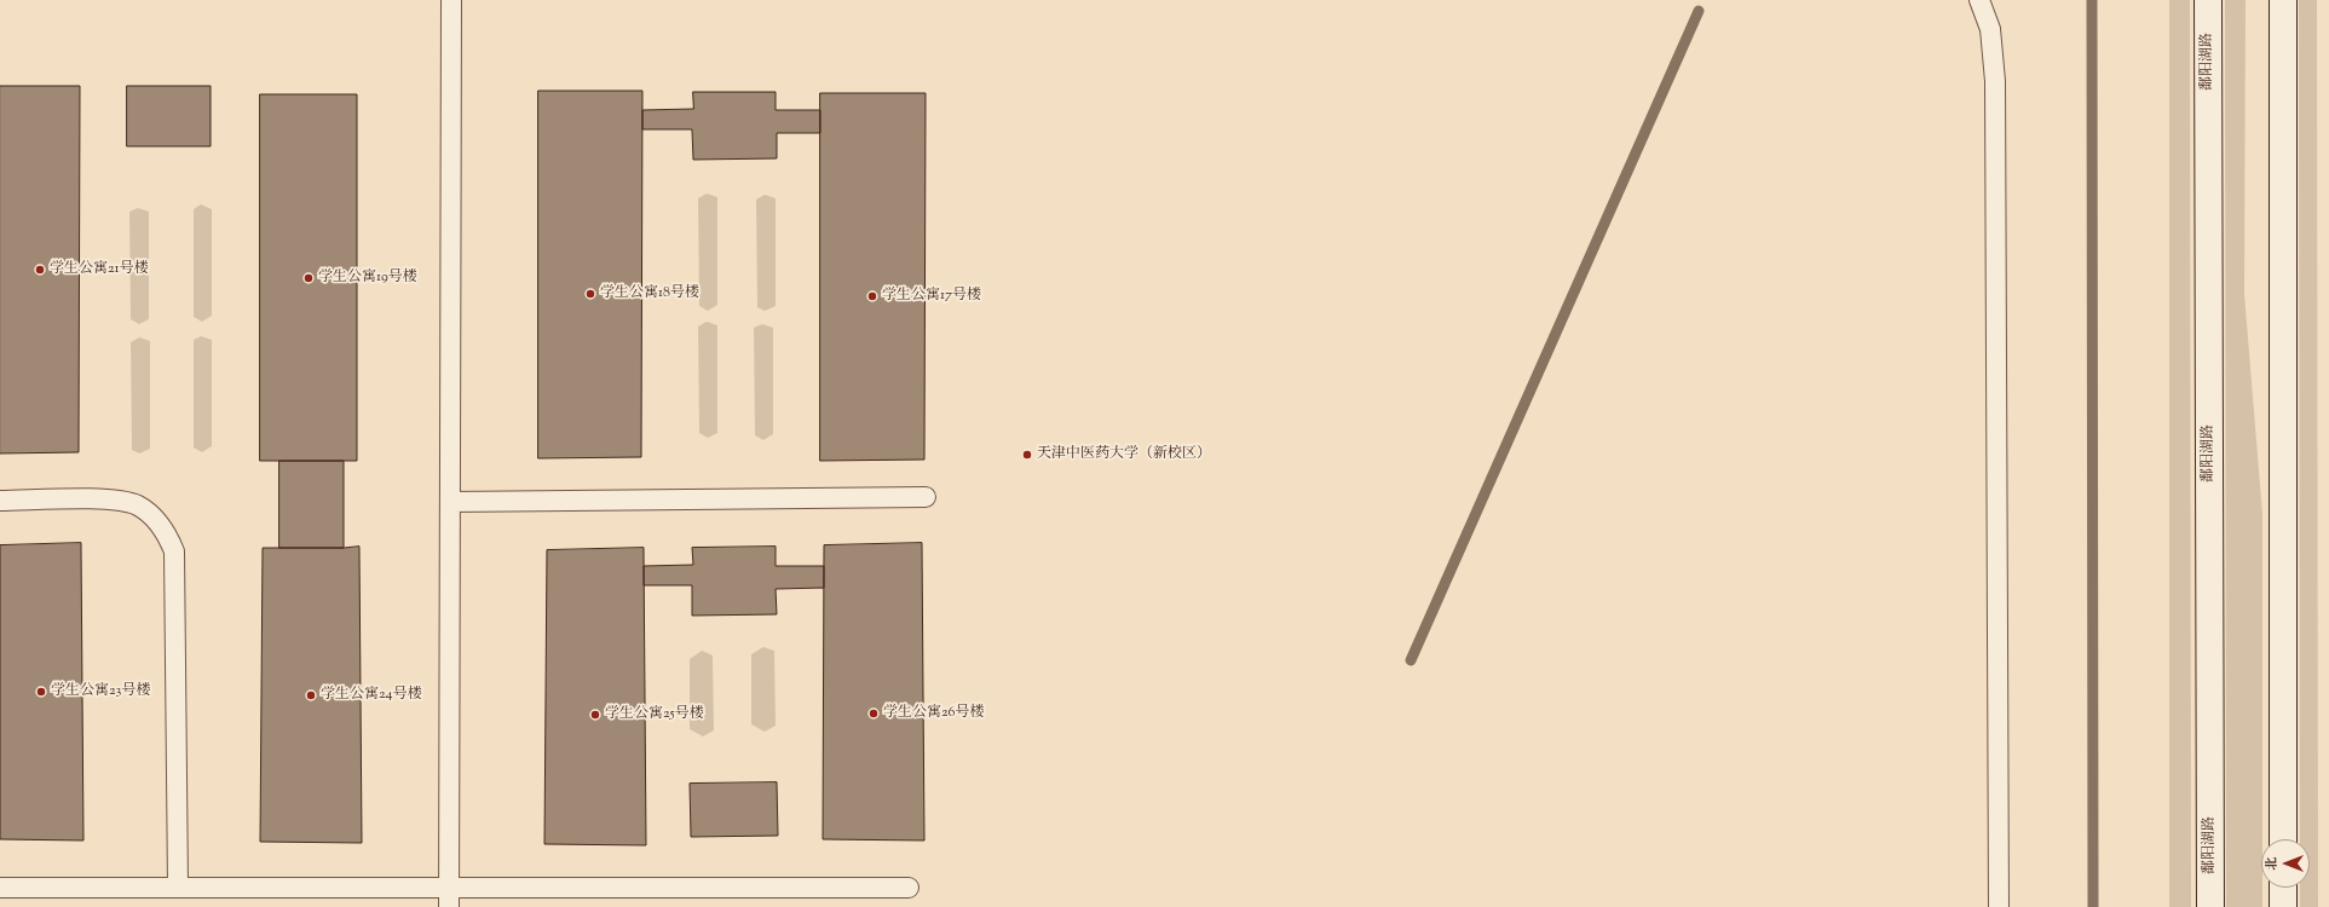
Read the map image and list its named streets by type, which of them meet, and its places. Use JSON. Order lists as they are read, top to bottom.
{
  "streets": {
    "main road": ["鄱阳湖路"]
  },
  "places": [
    "学生公寓21号楼",
    "学生公寓19号楼",
    "学生公寓18号楼",
    "学生公寓17号楼",
    "天津中医药大学（新校区）",
    "学生公寓23号楼",
    "学生公寓24号楼",
    "学生公寓26号楼",
    "学生公寓25号楼"
  ],
  "north": "left"
}
